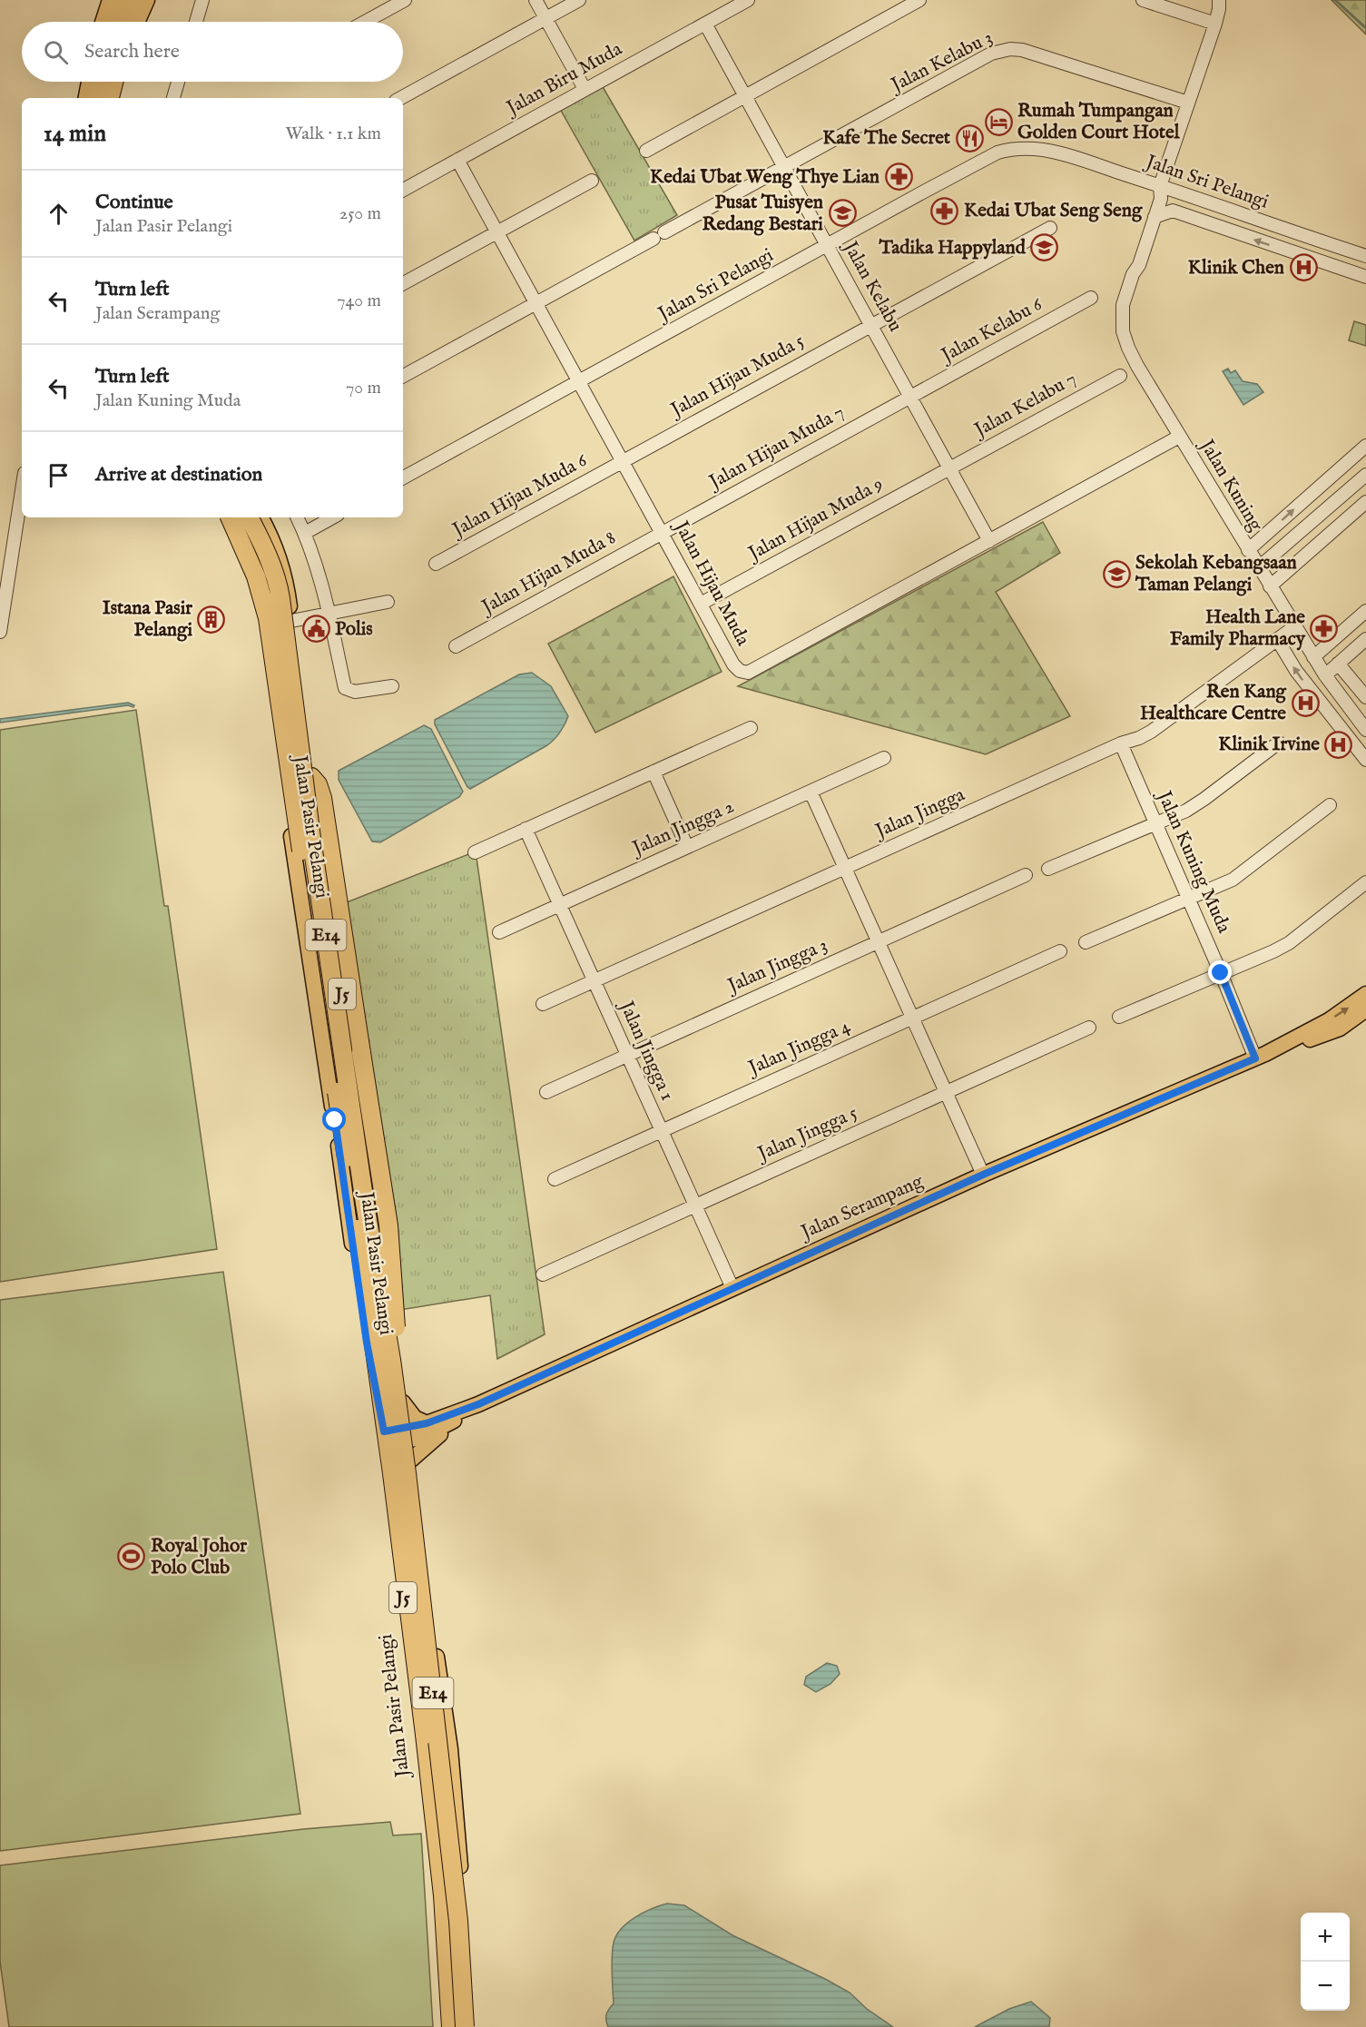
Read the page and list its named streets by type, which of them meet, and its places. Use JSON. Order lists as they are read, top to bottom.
{
  "streets": {
    "highway": ["E14"],
    "main road": ["Jalan Pasir Pelangi", "J5", "Jalan Serampang"],
    "street": [
      "Jalan Kelabu 3",
      "Jalan Biru Muda",
      "Jalan Sri Pelangi",
      "Jalan Kelabu",
      "Jalan Kelabu 6",
      "Jalan Hijau Muda 5",
      "Jalan Kelabu 7",
      "Jalan Hijau Muda 7",
      "Jalan Kuning",
      "Jalan Hijau Muda 6",
      "Jalan Hijau Muda 9",
      "Jalan Hijau Muda 8",
      "Jalan Hijau Muda",
      "Jalan Jingga",
      "Jalan Jingga 2",
      "Jalan Kuning Muda",
      "Jalan Jingga 3",
      "Jalan Jingga 4",
      "Jalan Jingga 1",
      "Jalan Jingga 5"
    ]
  },
  "crossings": [
    ["Jalan Kelabu 3", "Jalan Kelabu"],
    ["Jalan Kelabu 3", "Jalan Kuning"],
    ["Jalan Kelabu 3", "Jalan Hijau Muda"],
    ["Jalan Biru Muda", "Jalan Kelabu"],
    ["Jalan Biru Muda", "Jalan Hijau Muda"],
    ["Jalan Sri Pelangi", "Jalan Kelabu"],
    ["Jalan Sri Pelangi", "Jalan Kuning"],
    ["Jalan Sri Pelangi", "Jalan Hijau Muda"],
    ["Jalan Kelabu", "Jalan Kelabu 6"],
    ["Jalan Kelabu", "Jalan Hijau Muda 5"],
    ["Jalan Kelabu", "Jalan Kelabu 7"],
    ["Jalan Kelabu", "Jalan Hijau Muda 7"],
    ["Jalan Kelabu", "Jalan Hijau Muda 9"],
    ["Jalan Kelabu", "Jalan Hijau Muda"],
    ["Jalan Kelabu 6", "Jalan Hijau Muda 7"],
    ["Jalan Hijau Muda 5", "Jalan Hijau Muda 6"],
    ["Jalan Hijau Muda 5", "Jalan Hijau Muda"],
    ["Jalan Kelabu 7", "Jalan Hijau Muda 9"],
    ["Jalan Hijau Muda 7", "Jalan Hijau Muda 8"],
    ["Jalan Hijau Muda 7", "Jalan Hijau Muda"],
    ["Jalan Kuning", "Jalan Hijau Muda"],
    ["Jalan Kuning", "Jalan Jingga"],
    ["Jalan Hijau Muda 6", "Jalan Hijau Muda"],
    ["Jalan Hijau Muda 9", "Jalan Hijau Muda"],
    ["Jalan Hijau Muda 8", "Jalan Hijau Muda"],
    ["Jalan Jingga", "Jalan Kuning Muda"],
    ["Jalan Jingga", "Jalan Jingga 1"],
    ["Jalan Pasir Pelangi", "Jalan Serampang"],
    ["Jalan Jingga 2", "Jalan Jingga 1"],
    ["Jalan Kuning Muda", "Jalan Serampang"],
    ["Jalan Jingga 3", "Jalan Jingga 1"],
    ["Jalan Jingga 4", "Jalan Jingga 1"],
    ["Jalan Jingga 1", "Jalan Jingga 5"],
    ["Jalan Jingga 1", "Jalan Serampang"]
  ],
  "places": {
    "hotel": ["Rumah Tumpangan Golden Court Hotel"],
    "restaurant": ["Kafe The Secret"],
    "pharmacy": ["Kedai Ubat Weng Thye Lian", "Kedai Ubat Seng Seng", "Health Lane Family Pharmacy"],
    "school or university": ["Pusat Tuisyen Redang Bestari", "Tadika Happyland", "Sekolah Kebangsaan Taman Pelangi"],
    "hospital": ["Klinik Chen", "Ren Kang Healthcare Centre", "Klinik Irvine"],
    "building": ["Istana Pasir Pelangi"],
    "public building": ["Polis"],
    "sports": ["Royal Johor Polo Club"]
  },
  "page": {
    "search": "Search here",
    "heading": ["14 min", "Walk · 1.1 km"],
    "list": [
      ["Continue", "Jalan Pasir Pelangi", "250 m"],
      ["Turn left", "Jalan Serampang", "740 m"],
      ["Turn left", "Jalan Kuning Muda", "70 m"],
      "Arrive at destination"
    ],
    "map_buttons": ["+", "−"]
  }
}
